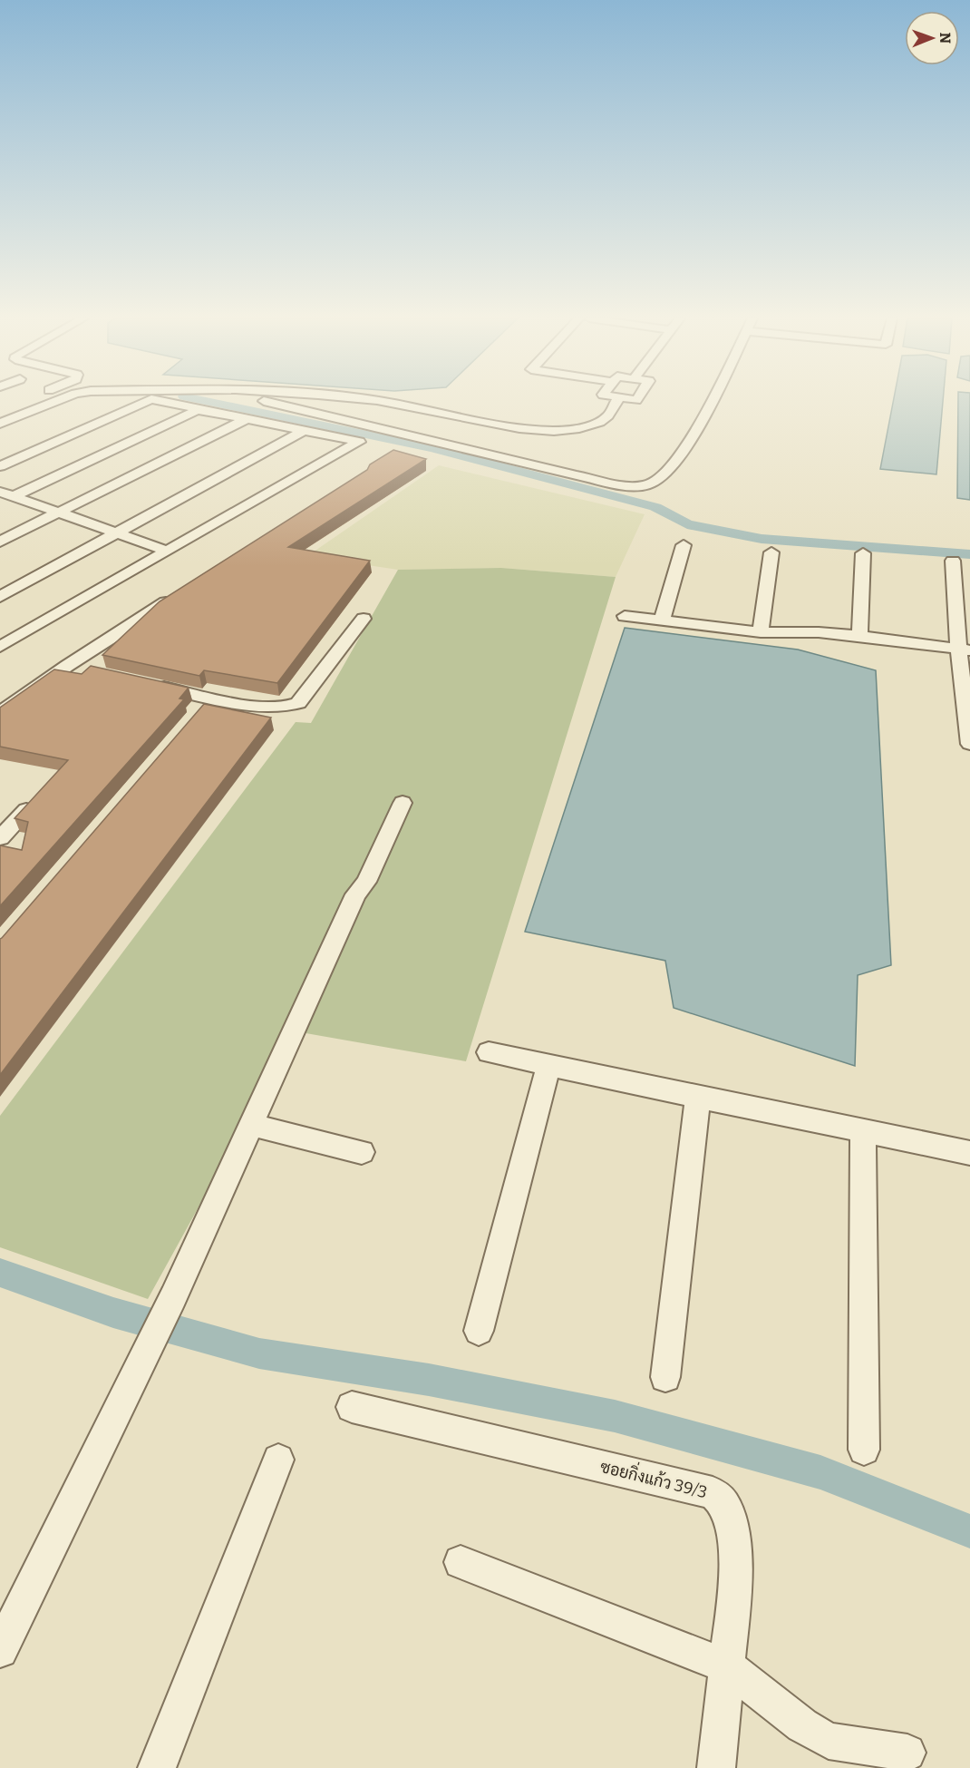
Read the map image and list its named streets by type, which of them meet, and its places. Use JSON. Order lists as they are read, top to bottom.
{
  "streets": {
    "street": ["ซอยกิ่งแก้ว 39/3"]
  },
  "north": "right"
}
